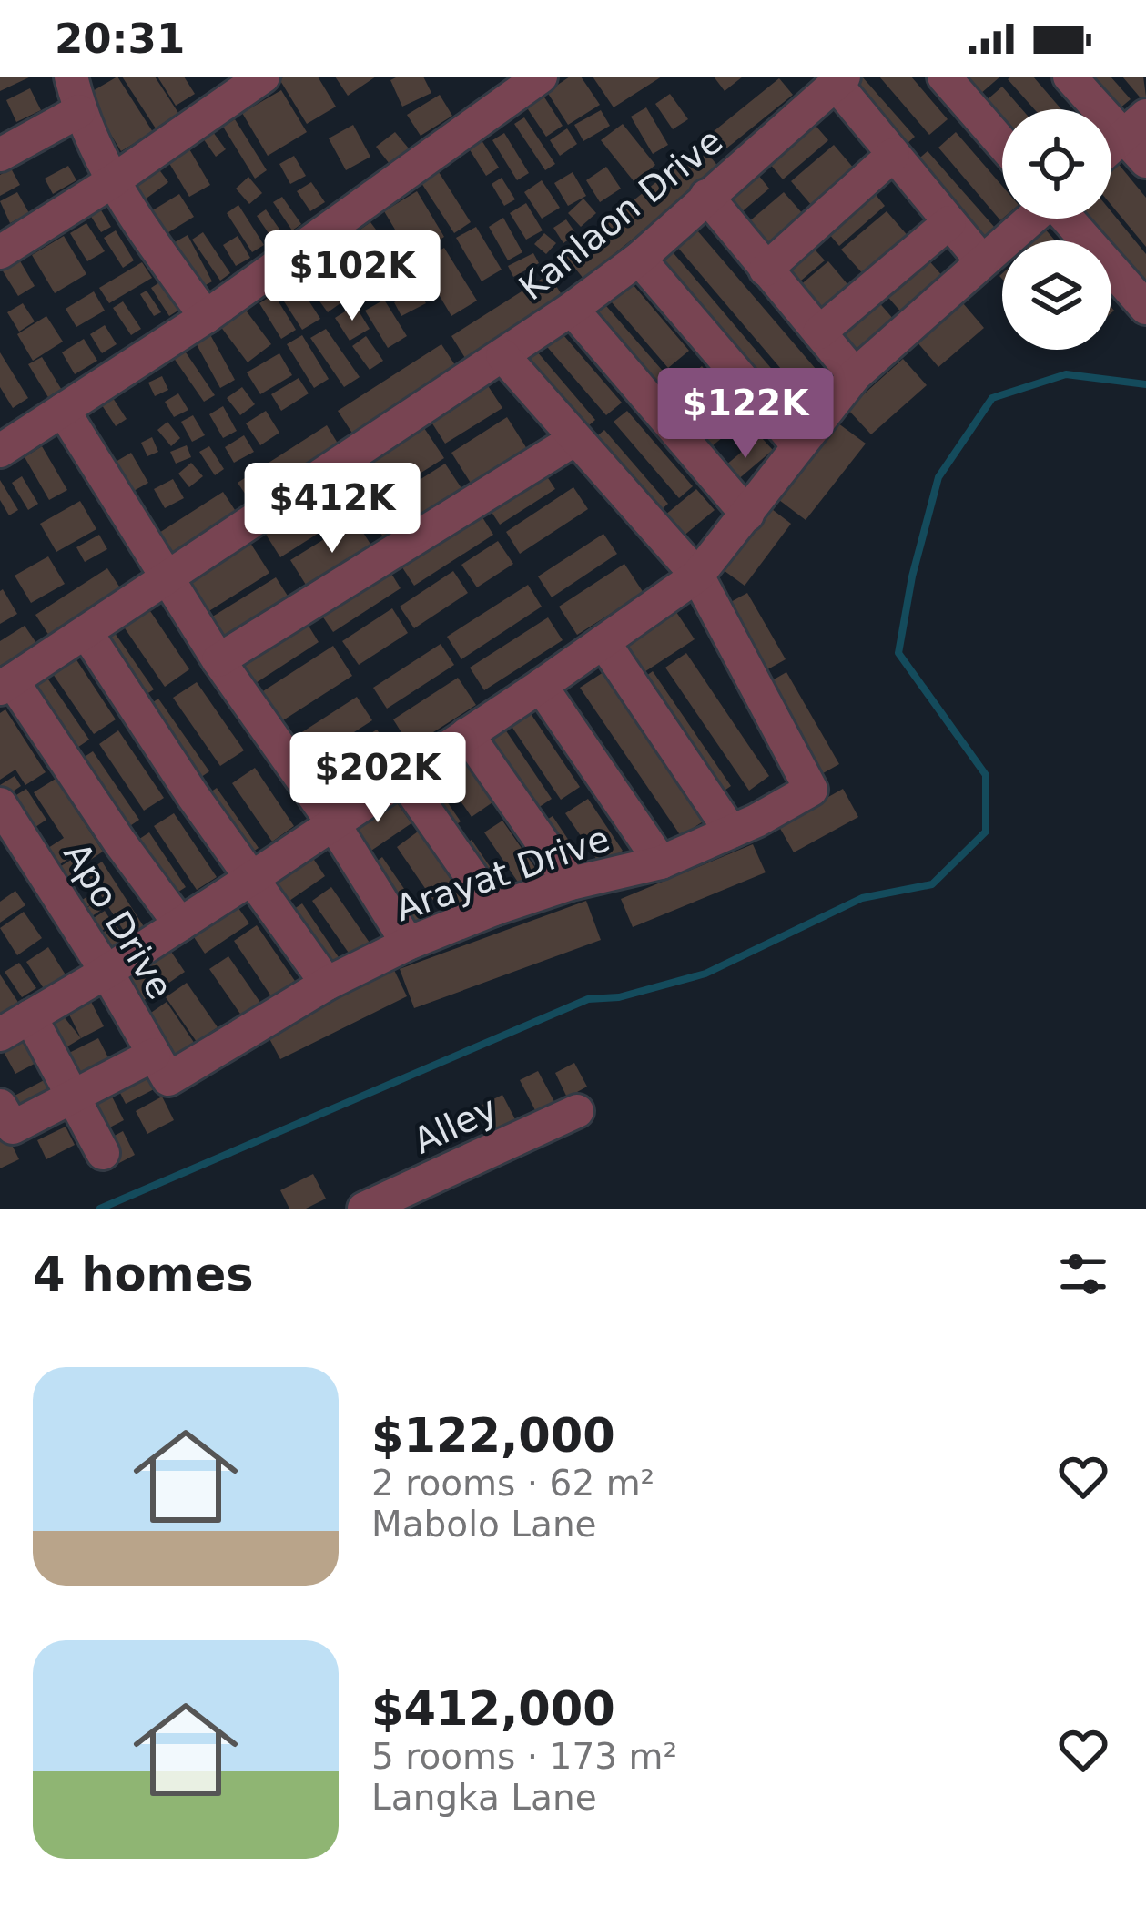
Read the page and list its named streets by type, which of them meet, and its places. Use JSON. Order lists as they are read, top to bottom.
{
  "streets": {
    "street": [
      "Kanlaon Drive",
      "Arayat Drive",
      "Apo Drive",
      "Alley"
    ]
  },
  "crossings": [
    ["Arayat Drive", "Apo Drive"]
  ],
  "page": {
    "status": "20:31",
    "price": [
      "$102K",
      "$122K",
      "$412K",
      "$202K"
    ],
    "heading": "4 homes",
    "list": [
      {
        "name": "$122,000",
        "note": "2 rooms · 62 m² · Mabolo Lane"
      },
      {
        "name": "$412,000",
        "note": "5 rooms · 173 m² · Langka Lane"
      }
    ]
  }
}
